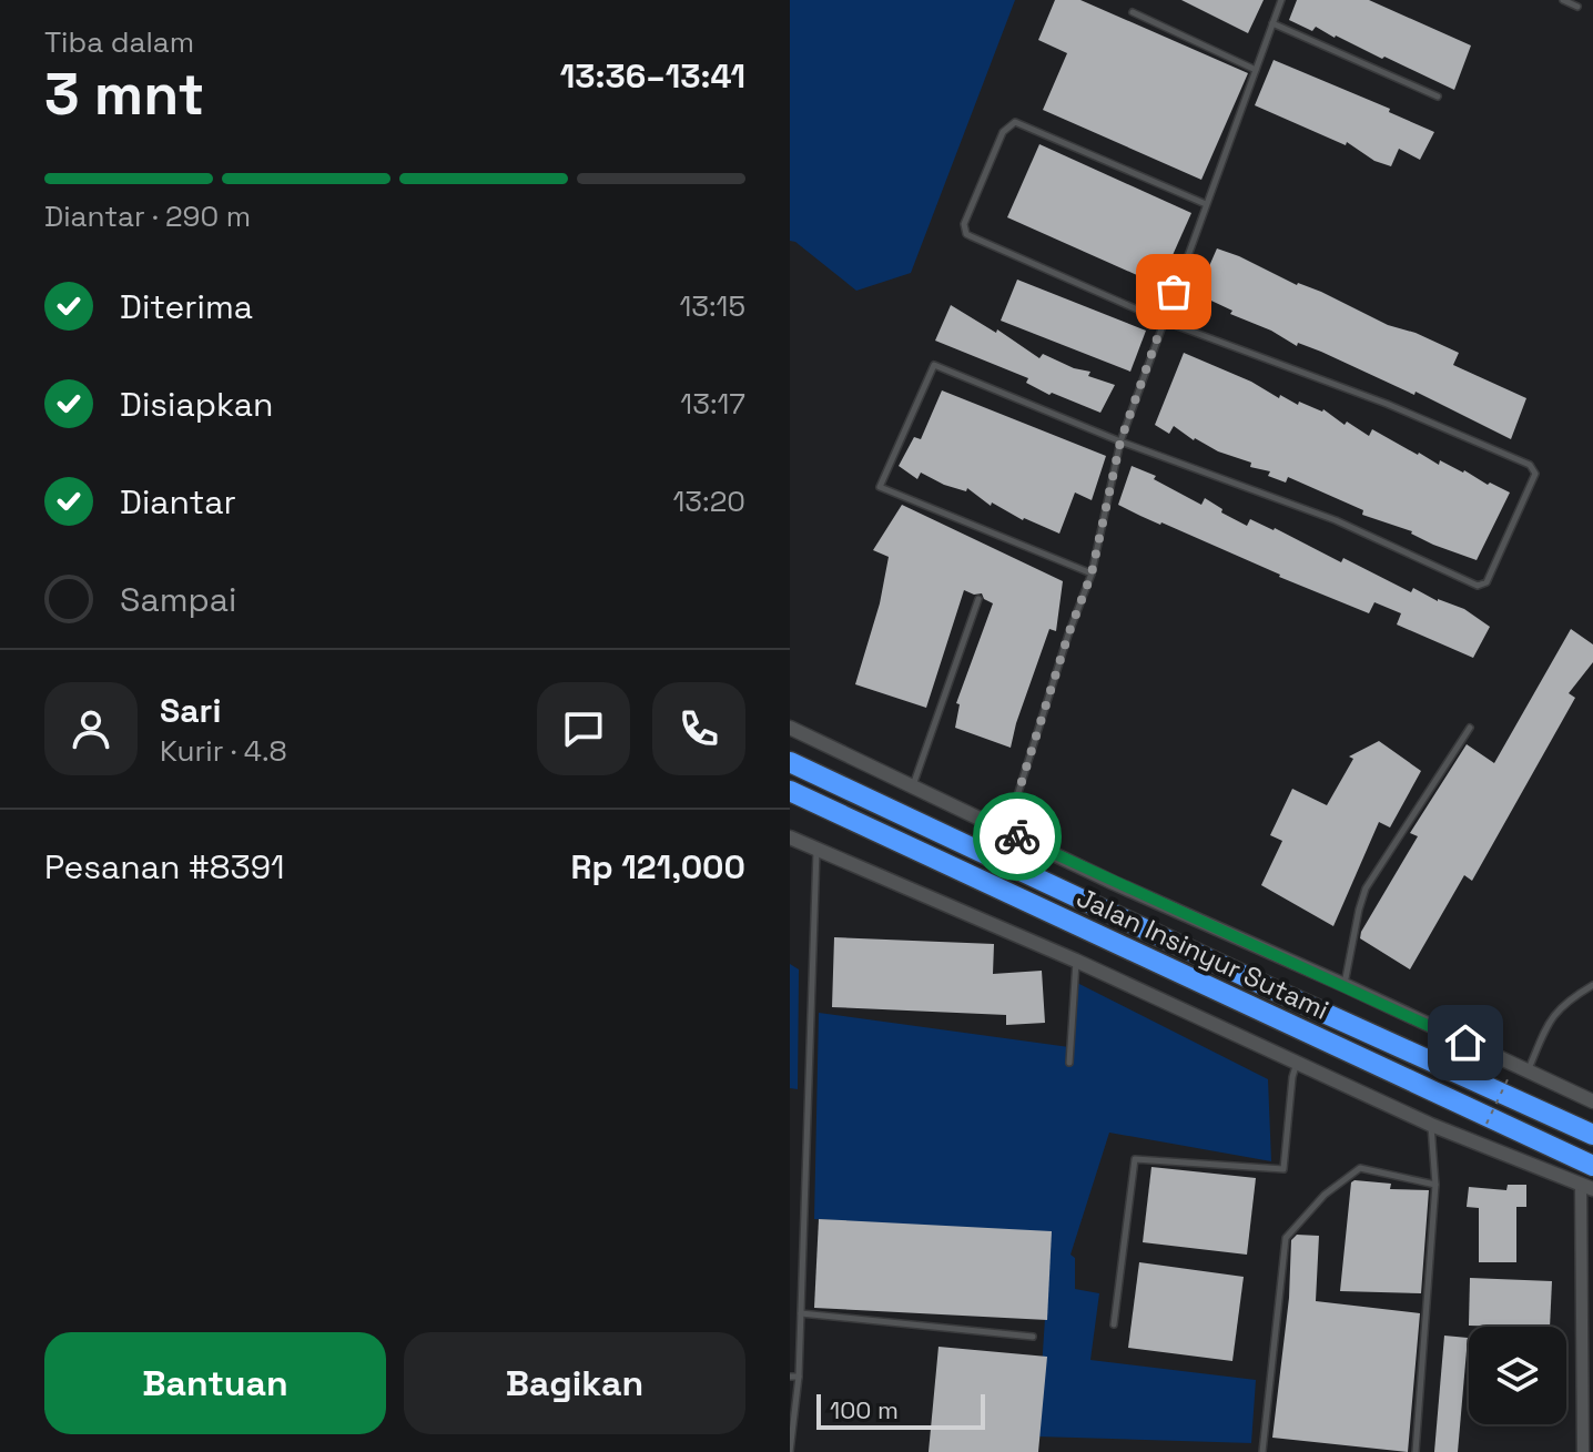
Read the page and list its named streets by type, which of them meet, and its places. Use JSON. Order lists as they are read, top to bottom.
{
  "streets": {
    "highway": ["Jalan Insinyur Sutami"]
  },
  "scale_bar": "100 m",
  "page": {
    "heading": ["3 mnt", "Tiba dalam", "13:36–13:41"],
    "panel": [
      "Sari",
      "Kurir · 4.8",
      "Pesanan #8391",
      "Rp 121,000"
    ],
    "bar": "Diantar · 290 m",
    "list": [
      ["Diterima", "13:15"],
      ["Disiapkan", "13:17"],
      ["Diantar", "13:20"],
      "Sampai"
    ],
    "buttons": ["Bantuan", "Bagikan"],
    "scale": "100 m"
  }
}
